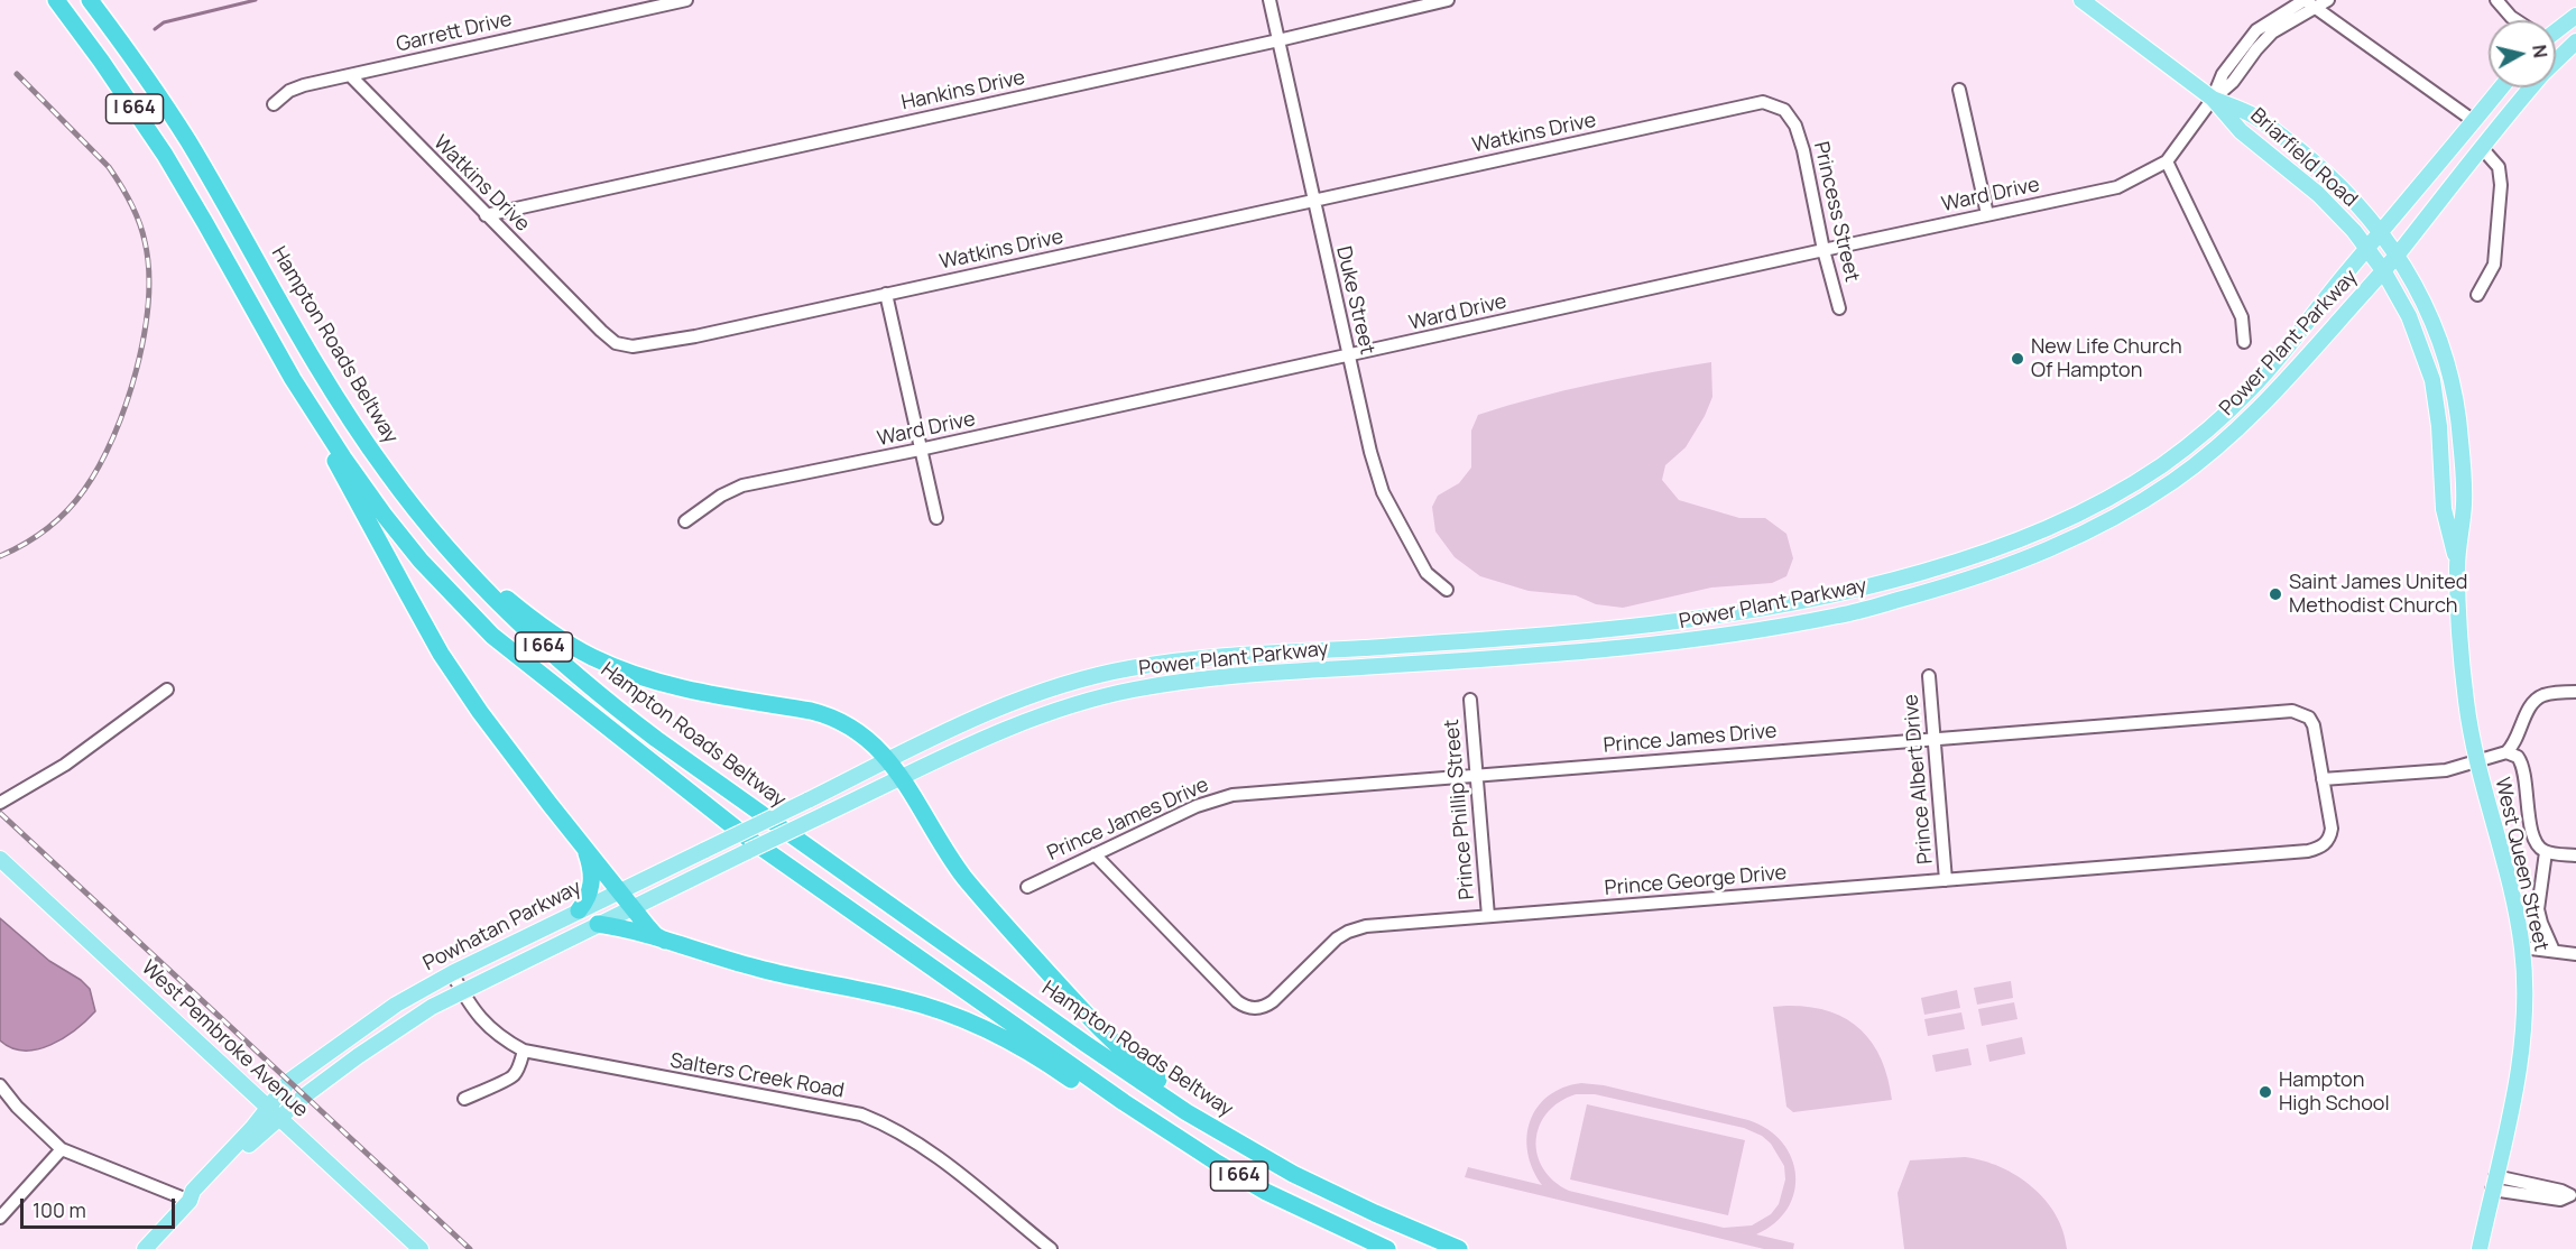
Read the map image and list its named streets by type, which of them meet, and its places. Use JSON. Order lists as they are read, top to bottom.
{
  "streets": {
    "highway": ["I 664", "Hampton Roads Beltway"],
    "main road": [
      "Briarfield Road",
      "Power Plant Parkway",
      "West Queen Street",
      "Powhatan Parkway",
      "West Pembroke Avenue"
    ],
    "street": [
      "Garrett Drive",
      "Hankins Drive",
      "Watkins Drive",
      "Ward Drive",
      "Princess Street",
      "Duke Street",
      "Prince James Drive",
      "Prince Albert Drive",
      "Prince Phillip Street",
      "Prince George Drive",
      "Salters Creek Road"
    ]
  },
  "crossings": [
    ["Garrett Drive", "Watkins Drive"],
    ["Hankins Drive", "Watkins Drive"],
    ["Hankins Drive", "Duke Street"],
    ["Watkins Drive", "Princess Street"],
    ["Watkins Drive", "Duke Street"],
    ["Briarfield Road", "Ward Drive"],
    ["Briarfield Road", "Power Plant Parkway"],
    ["Briarfield Road", "West Queen Street"],
    ["Ward Drive", "Princess Street"],
    ["Ward Drive", "Duke Street"],
    ["Power Plant Parkway", "West Queen Street"],
    ["Power Plant Parkway", "Powhatan Parkway"],
    ["Prince James Drive", "Prince Albert Drive"],
    ["Prince James Drive", "Prince Phillip Street"],
    ["Prince James Drive", "Prince George Drive"],
    ["Prince Albert Drive", "Prince George Drive"],
    ["Prince Phillip Street", "Prince George Drive"],
    ["Powhatan Parkway", "West Pembroke Avenue"],
    ["Powhatan Parkway", "Salters Creek Road"]
  ],
  "places": ["New Life Church Of Hampton", "Saint James United Methodist Church", "Hampton High School"],
  "scale_bar": "100 m",
  "north": "right"
}
